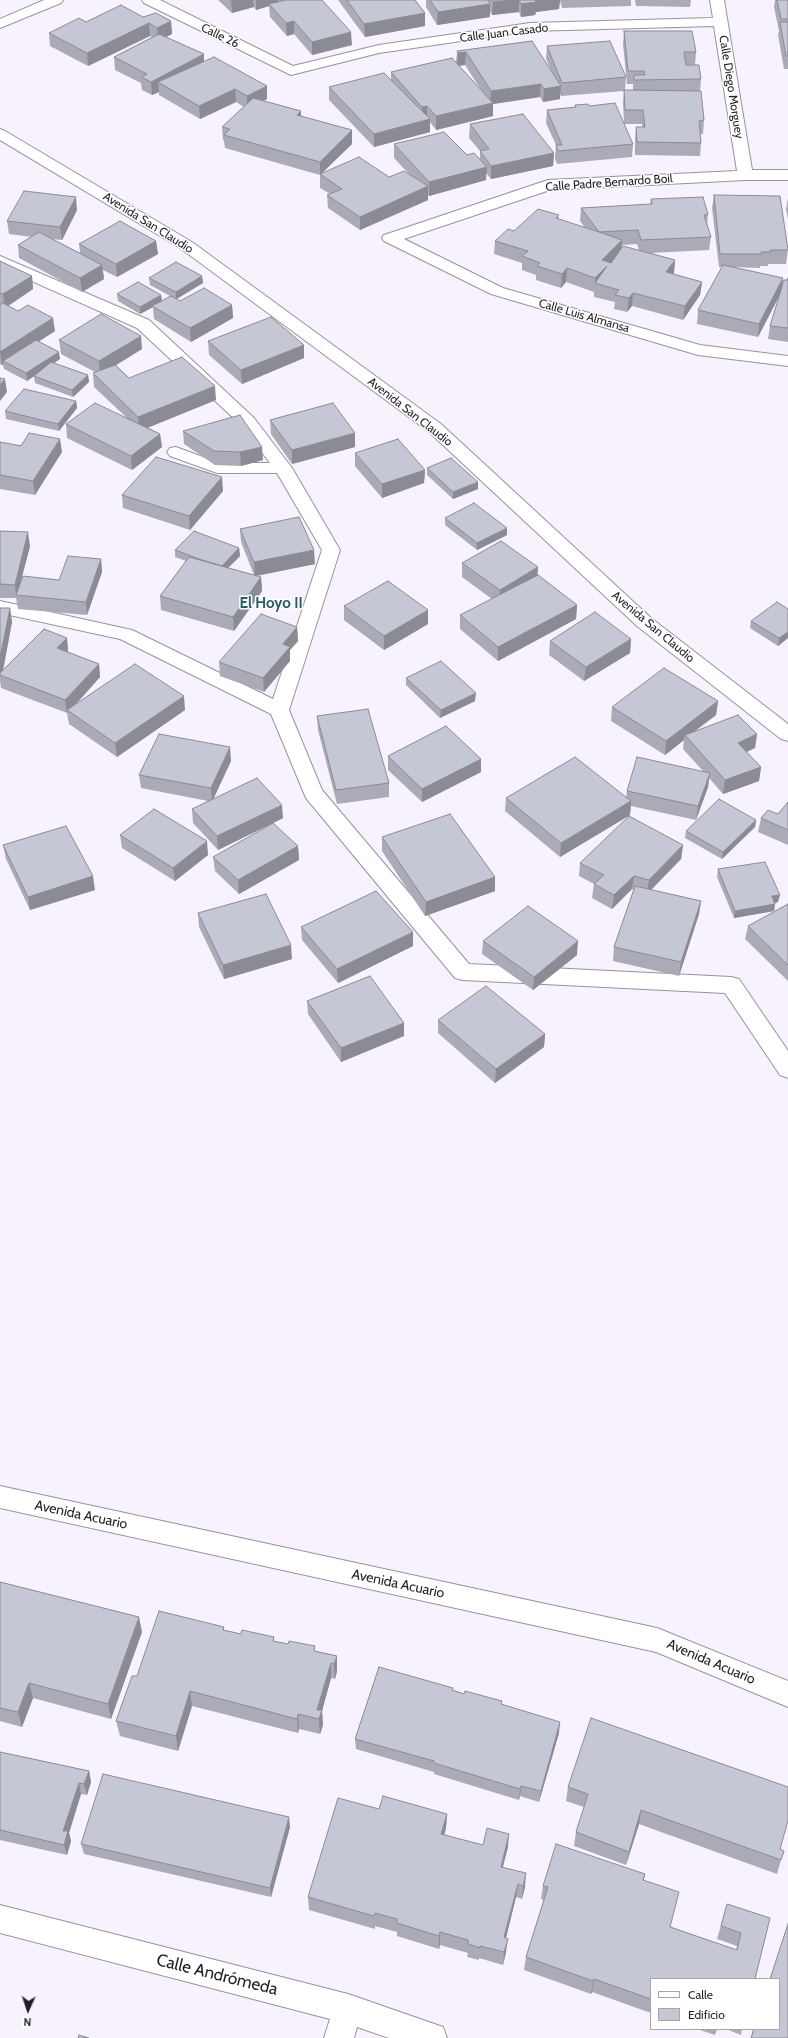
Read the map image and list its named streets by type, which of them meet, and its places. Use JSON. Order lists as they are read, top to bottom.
{
  "streets": {
    "street": [
      "Calle Juan Casado",
      "Calle 26",
      "Calle Diego Morguey",
      "Calle Padre Bernardo Boil",
      "Avenida San Claudio",
      "Calle Luis Almansa",
      "Avenida Acuario",
      "Calle Andrómeda"
    ]
  },
  "crossings": [
    ["Calle Juan Casado", "Calle 26"],
    ["Calle Juan Casado", "Calle Diego Morguey"],
    ["Calle Diego Morguey", "Calle Padre Bernardo Boil"],
    ["Calle Padre Bernardo Boil", "Calle Luis Almansa"]
  ],
  "districts": ["El Hoyo II"],
  "legend": ["Calle", "Edificio"],
  "north": "bottom"
}
